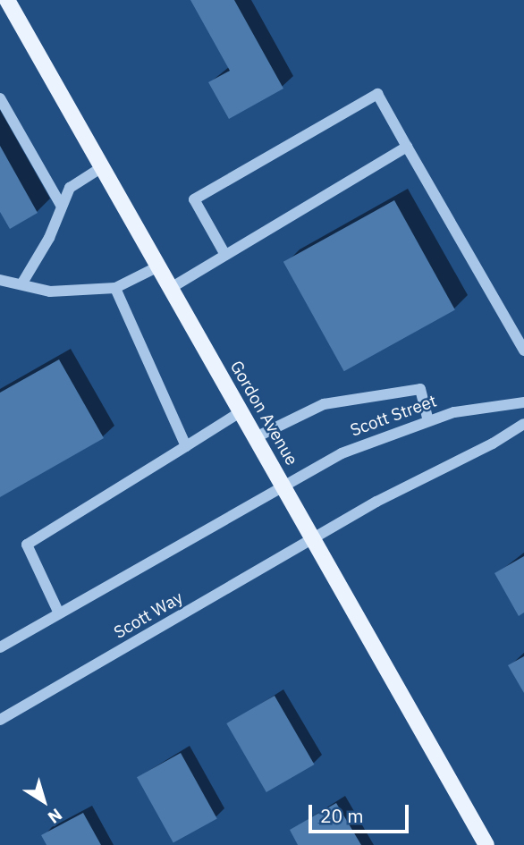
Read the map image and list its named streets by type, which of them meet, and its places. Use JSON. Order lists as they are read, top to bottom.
{
  "streets": {
    "main road": ["Gordon Avenue"],
    "street": ["Scott Street", "Scott Way"]
  },
  "crossings": [
    ["Gordon Avenue", "Scott Street"],
    ["Gordon Avenue", "Scott Way"]
  ],
  "scale_bar": "20 m",
  "north": "bottom right"
}
